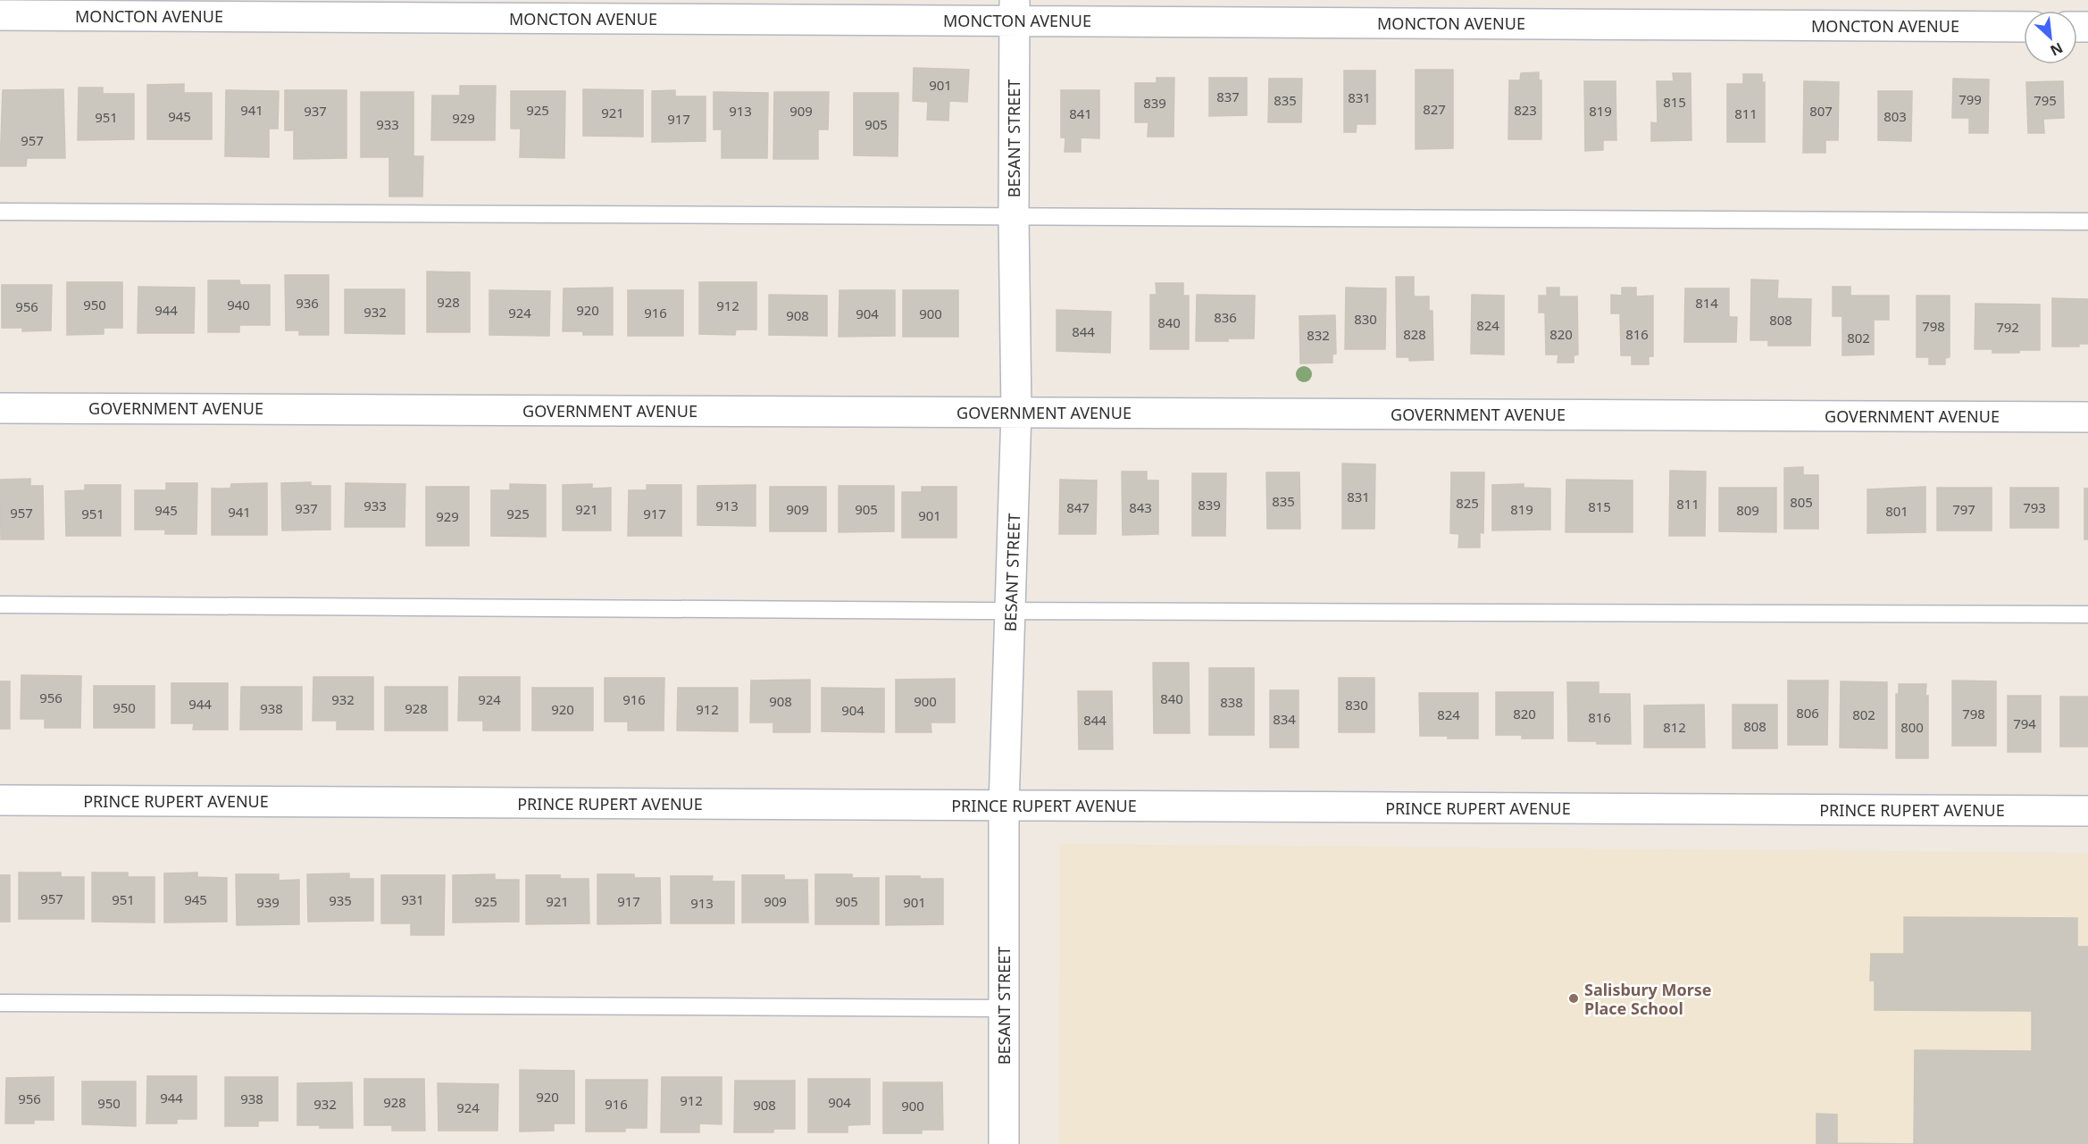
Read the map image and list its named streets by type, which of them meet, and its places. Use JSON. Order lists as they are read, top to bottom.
{
  "streets": {
    "street": [
      "MONCTON AVENUE",
      "BESANT STREET",
      "GOVERNMENT AVENUE",
      "PRINCE RUPERT AVENUE"
    ]
  },
  "crossings": [
    ["MONCTON AVENUE", "BESANT STREET"],
    ["BESANT STREET", "GOVERNMENT AVENUE"],
    ["BESANT STREET", "PRINCE RUPERT AVENUE"]
  ],
  "places": ["Salisbury Morse Place School"],
  "house_numbers": [
    "901",
    "837",
    "831",
    "799",
    "835",
    "795",
    "815",
    "839",
    "827",
    "941",
    "925",
    "823",
    "937",
    "913",
    "909",
    "819",
    "807",
    "921",
    "841",
    "811",
    "945",
    "803",
    "951",
    "929",
    "917",
    "933",
    "905",
    "957",
    "928",
    "936",
    "814",
    "950",
    "940",
    "912",
    "956",
    "944",
    "920",
    "932",
    "924",
    "916",
    "904",
    "900",
    "908",
    "836",
    "830",
    "808",
    "840",
    "824",
    "798",
    "792",
    "844",
    "828",
    "820",
    "816",
    "832",
    "802",
    "831",
    "835",
    "805",
    "825",
    "811",
    "839",
    "933",
    "913",
    "815",
    "847",
    "843",
    "793",
    "937",
    "921",
    "909",
    "905",
    "819",
    "797",
    "945",
    "809",
    "801",
    "941",
    "957",
    "951",
    "925",
    "917",
    "901",
    "929",
    "956",
    "840",
    "932",
    "924",
    "916",
    "908",
    "900",
    "838",
    "944",
    "830",
    "950",
    "938",
    "928",
    "920",
    "912",
    "904",
    "806",
    "820",
    "798",
    "824",
    "802",
    "816",
    "834",
    "844",
    "794",
    "808",
    "812",
    "800",
    "957",
    "951",
    "945",
    "931",
    "935",
    "925",
    "921",
    "917",
    "909",
    "905",
    "939",
    "901",
    "913",
    "920",
    "944",
    "956",
    "938",
    "912",
    "928",
    "904",
    "950",
    "932",
    "916",
    "908",
    "900",
    "924"
  ],
  "north": "bottom right"
}
